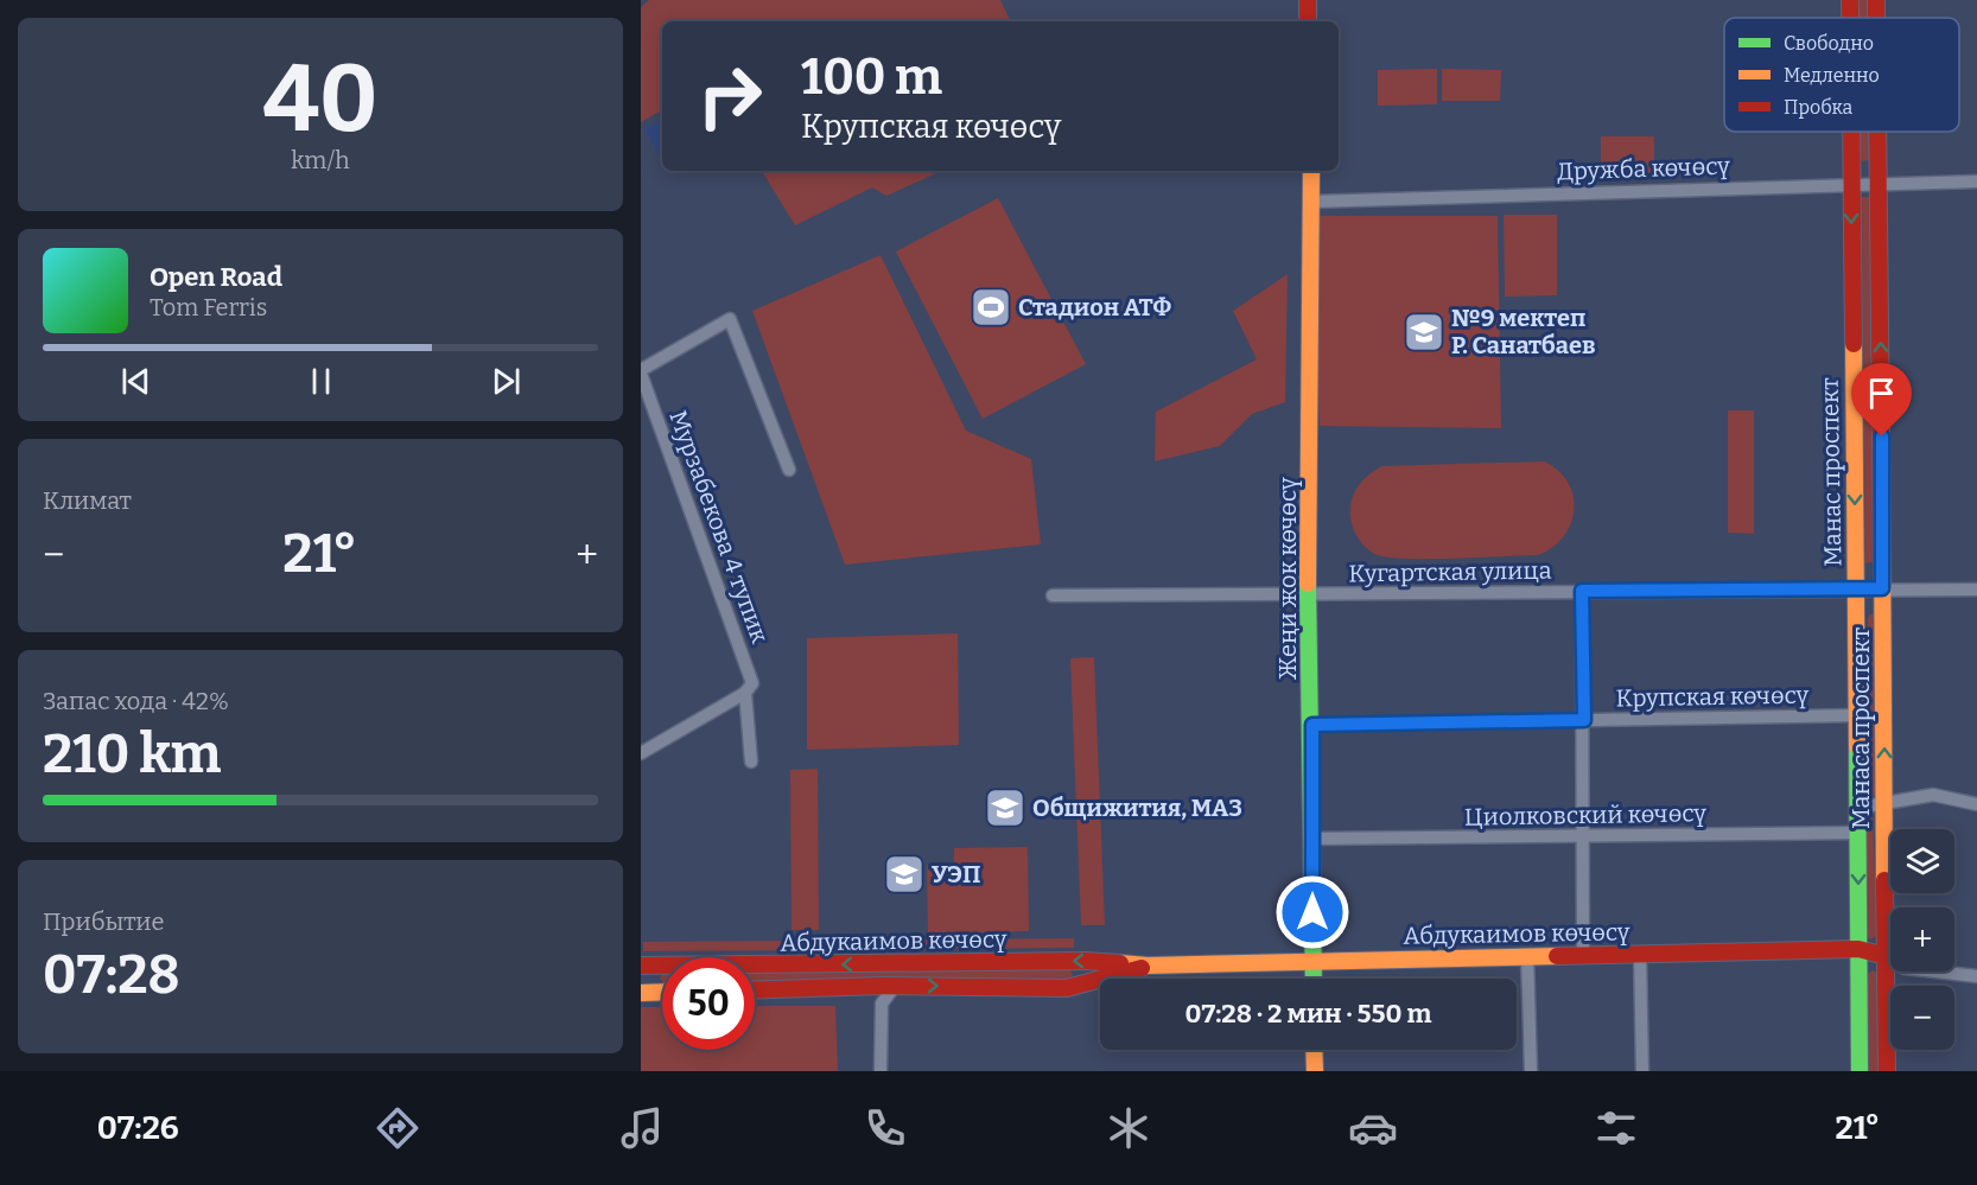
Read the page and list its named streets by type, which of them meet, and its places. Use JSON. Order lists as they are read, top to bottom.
{
  "streets": {
    "main road": [
      "Манас проспект",
      "Жеңи жок көчөсү",
      "Манаса проспект",
      "Абдукаимов көчөсү"
    ],
    "street": [
      "Дружба көчөсү",
      "Мурзабекова 4 тупик",
      "Кугартская улица",
      "Крупская көчөсү",
      "Циолковский көчөсү"
    ]
  },
  "crossings": [
    ["Дружба көчөсү", "Манас проспект"],
    ["Дружба көчөсү", "Жеңи жок көчөсү"],
    ["Дружба көчөсү", "Манаса проспект"],
    ["Манас проспект", "Кугартская улица"],
    ["Манас проспект", "Крупская көчөсү"],
    ["Манас проспект", "Циолковский көчөсү"],
    ["Манас проспект", "Абдукаимов көчөсү"],
    ["Кугартская улица", "Жеңи жок көчөсү"],
    ["Кугартская улица", "Манаса проспект"],
    ["Жеңи жок көчөсү", "Крупская көчөсү"],
    ["Жеңи жок көчөсү", "Циолковский көчөсү"],
    ["Жеңи жок көчөсү", "Абдукаимов көчөсү"],
    ["Манаса проспект", "Абдукаимов көчөсү"]
  ],
  "one_way": ["Манас проспект", "Манаса проспект"],
  "places": {
    "sports": ["Стадион АТФ"],
    "school or university": ["№9 мектеп Р. Санатбаев", "Общижития, МАЗ", "УЭП"]
  },
  "legend": ["Свободно", "Медленно", "Пробка"],
  "page": {
    "tile": [
      ["40", "km/h"],
      "Климат",
      ["Запас хода · 42%", "210 km"],
      ["Прибытие", "07:28"]
    ],
    "turn": ["100 m", "Крупская көчөсү"],
    "song": ["Open Road", "Tom Ferris"],
    "heat": ["−", "21°", "+"],
    "map_buttons": ["+", "−"],
    "limit": "50",
    "trip": "07:28 · 2 мин · 550 m",
    "tabs": ["07:26", "21°"]
  }
}
